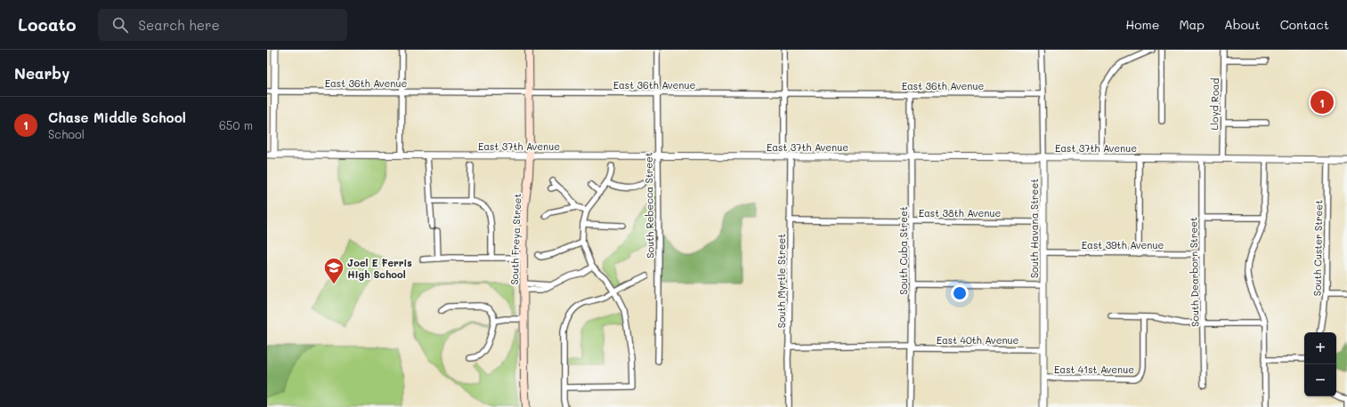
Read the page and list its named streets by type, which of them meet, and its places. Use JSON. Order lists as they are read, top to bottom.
{
  "streets": {
    "main road": ["South Freya Street"],
    "street": [
      "East 36th Avenue",
      "Lloyd Road",
      "East 37th Avenue",
      "South Rebecca Street",
      "East 38th Avenue",
      "South Havana Street",
      "East 39th Avenue",
      "South Custer Street",
      "South Cuba Street",
      "South Dearborn Street",
      "South Myrtle Street",
      "East 40th Avenue",
      "East 41st Avenue"
    ]
  },
  "crossings": [
    ["East 36th Avenue", "South Rebecca Street"],
    ["East 36th Avenue", "South Havana Street"],
    ["East 36th Avenue", "South Freya Street"],
    ["East 36th Avenue", "South Cuba Street"],
    ["East 36th Avenue", "South Myrtle Street"],
    ["Lloyd Road", "East 37th Avenue"],
    ["East 37th Avenue", "South Rebecca Street"],
    ["East 37th Avenue", "South Havana Street"],
    ["East 37th Avenue", "South Freya Street"],
    ["East 37th Avenue", "South Custer Street"],
    ["East 37th Avenue", "South Cuba Street"],
    ["East 37th Avenue", "South Dearborn Street"],
    ["East 37th Avenue", "South Myrtle Street"],
    ["East 38th Avenue", "South Havana Street"],
    ["East 38th Avenue", "South Cuba Street"],
    ["East 38th Avenue", "South Myrtle Street"],
    ["South Havana Street", "East 39th Avenue"],
    ["South Havana Street", "East 40th Avenue"],
    ["South Havana Street", "East 41st Avenue"],
    ["East 39th Avenue", "South Dearborn Street"],
    ["South Cuba Street", "East 40th Avenue"],
    ["South Myrtle Street", "East 40th Avenue"]
  ],
  "places": {
    "school or university": ["Joel E Ferris High School"]
  },
  "page": {
    "header": "Locato",
    "search": "Search here",
    "nav": [
      "Home",
      "Map",
      "About",
      "Contact"
    ],
    "heading": "Nearby",
    "pins": "1",
    "list": [
      {
        "mark": "1",
        "name": "Chase Middle School",
        "note": "School",
        "value": "650 m"
      }
    ],
    "map_buttons": ["+", "−"]
  }
}
